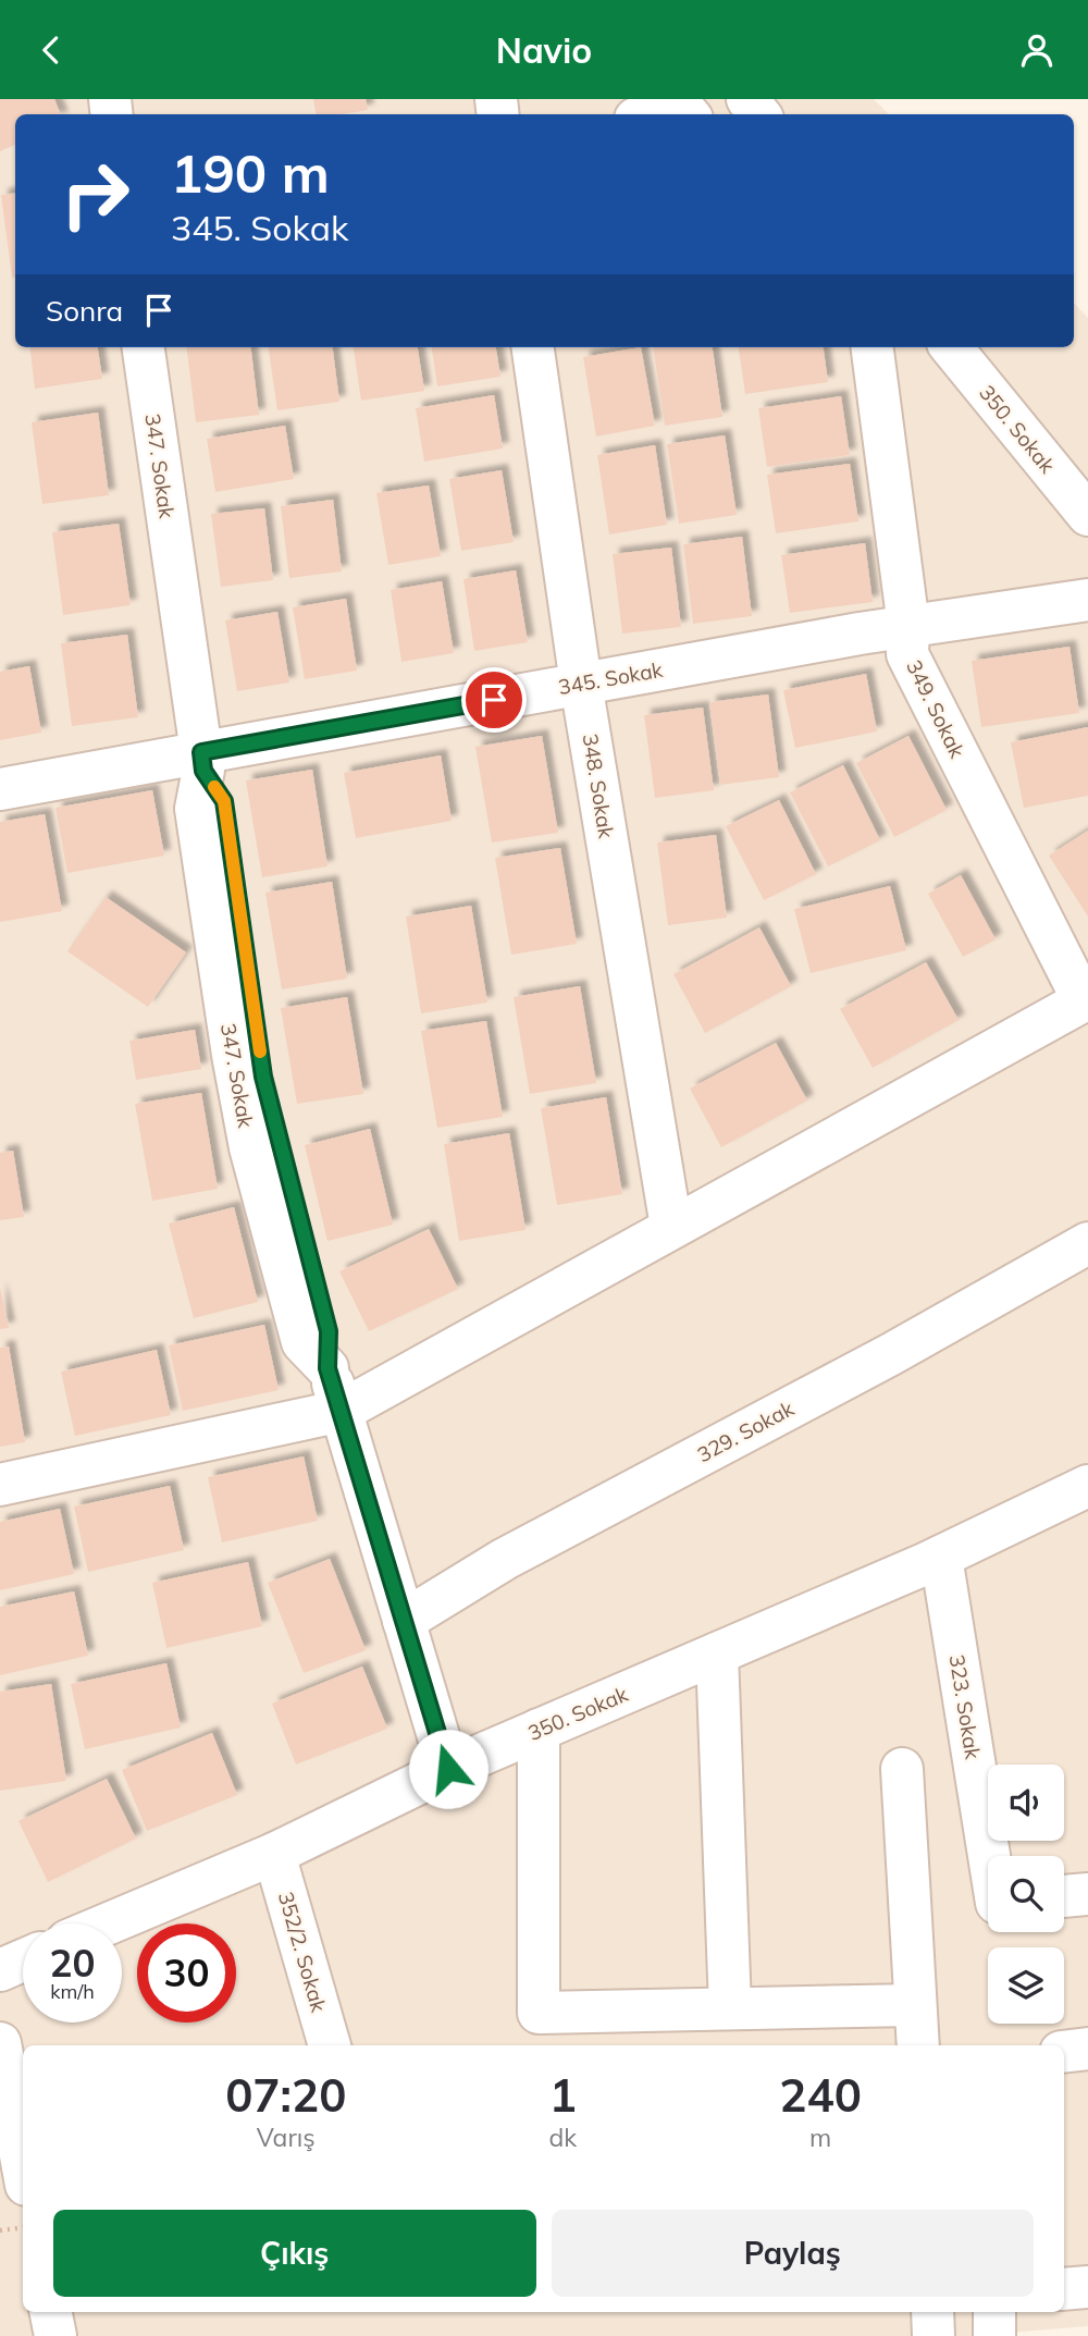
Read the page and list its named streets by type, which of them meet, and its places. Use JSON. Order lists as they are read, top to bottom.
{
  "streets": {
    "street": [
      "350. Sokak",
      "347. Sokak",
      "345. Sokak",
      "349. Sokak",
      "348. Sokak",
      "329. Sokak",
      "323. Sokak",
      "352/2. Sokak"
    ]
  },
  "crossings": [
    ["350. Sokak", "347. Sokak"],
    ["350. Sokak", "323. Sokak"],
    ["350. Sokak", "352/2. Sokak"],
    ["347. Sokak", "345. Sokak"],
    ["347. Sokak", "329. Sokak"],
    ["345. Sokak", "349. Sokak"],
    ["345. Sokak", "348. Sokak"]
  ],
  "page": {
    "header": "Navio",
    "turn": ["190 m", "345. Sokak"],
    "then": "Sonra",
    "speed": "20 km/h",
    "limit": "30",
    "eta": [
      "07:20",
      "Varış",
      "1",
      "dk",
      "240",
      "m"
    ],
    "buttons": ["Çıkış", "Paylaş"]
  }
}
